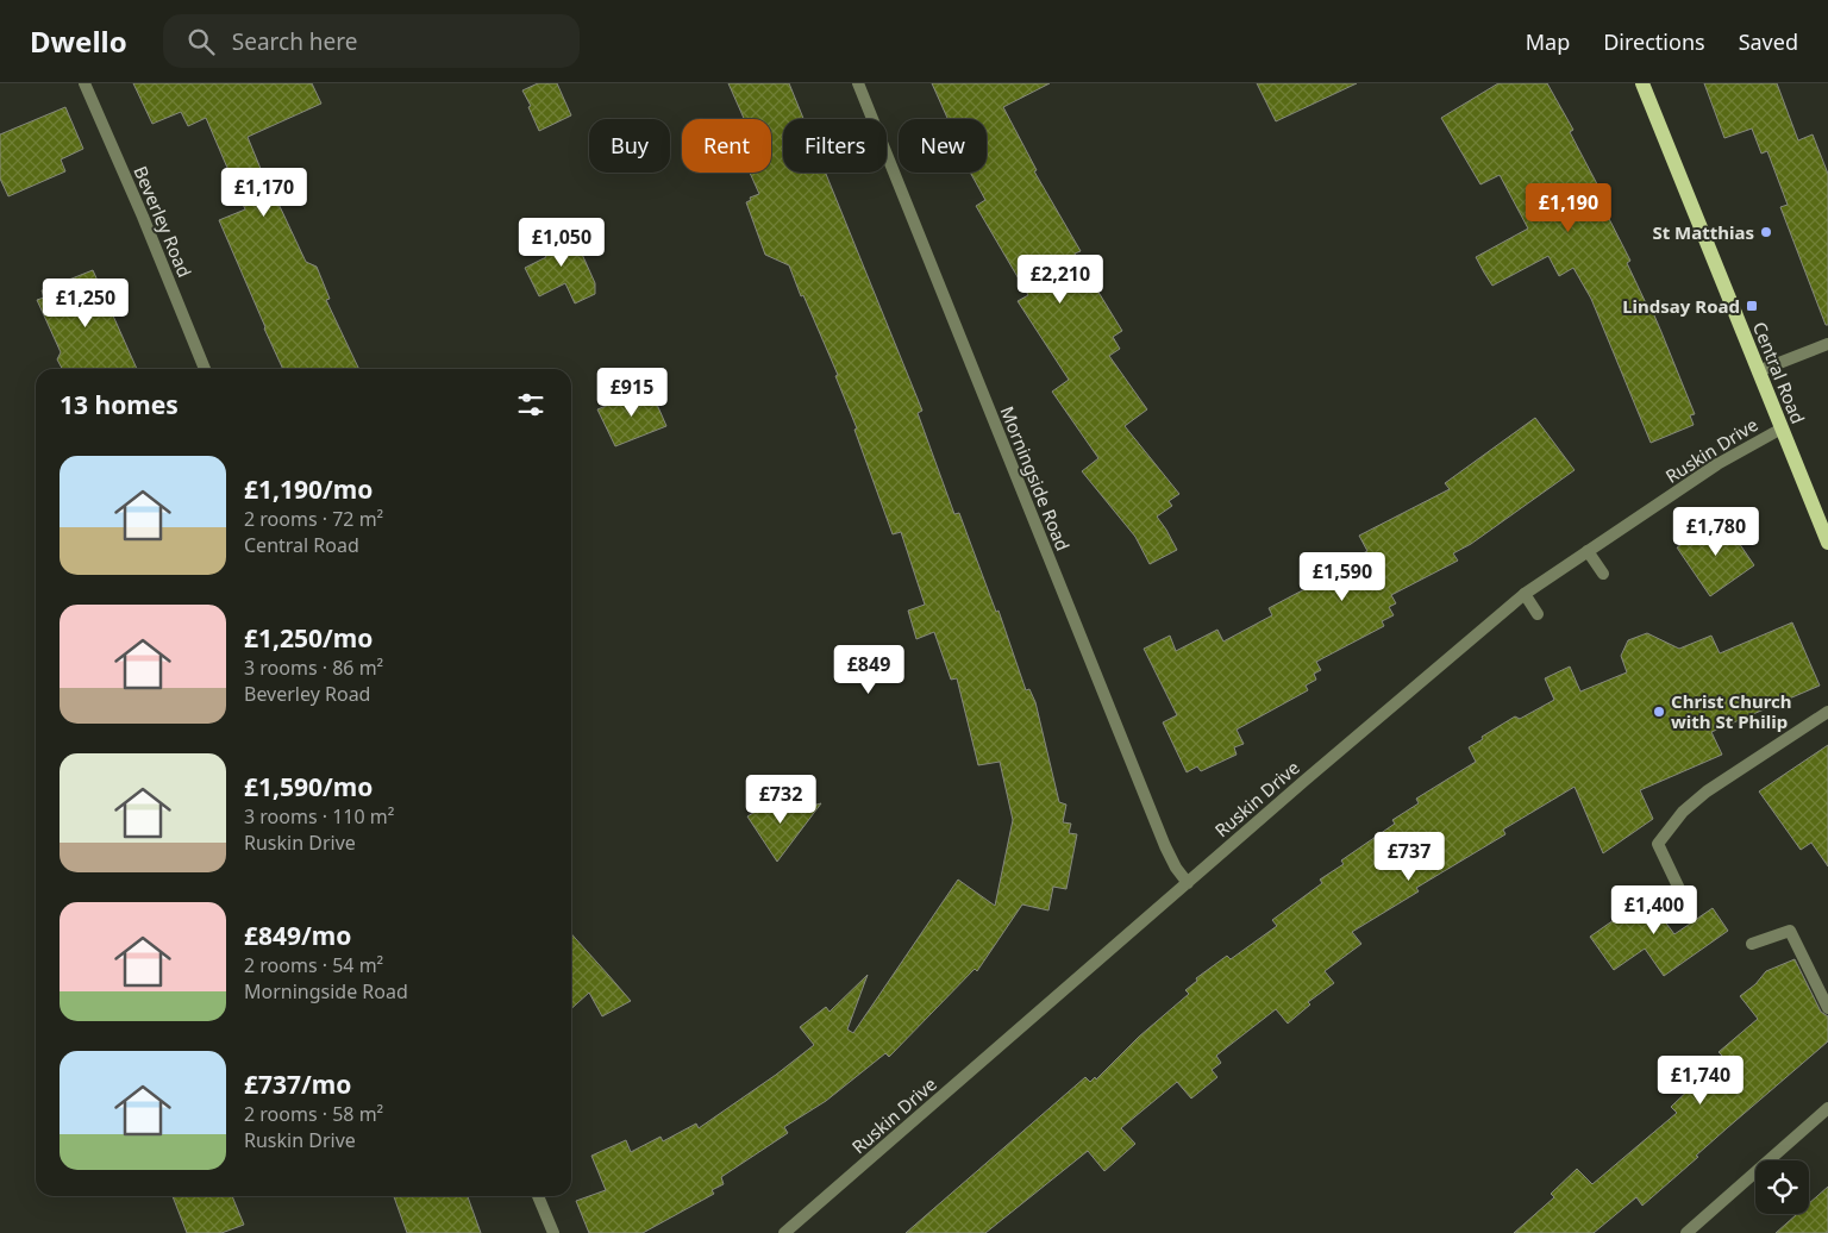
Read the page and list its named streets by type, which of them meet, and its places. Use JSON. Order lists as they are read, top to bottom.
{
  "streets": {
    "main road": ["Central Road"],
    "street": ["Beverley Road", "Ruskin Drive", "Morningside Road"]
  },
  "crossings": [
    ["Central Road", "Ruskin Drive"],
    ["Ruskin Drive", "Morningside Road"]
  ],
  "places": {
    "other": ["St Matthias", "Christ Church with St Philip"],
    "transit": ["Lindsay Road"]
  },
  "page": {
    "header": "Dwello",
    "search": "Search here",
    "nav": ["Map", "Directions", "Saved"],
    "chip": [
      "Buy",
      "Rent",
      "Filters",
      "New"
    ],
    "price": [
      "£1,170",
      "£1,190",
      "£1,050",
      "£2,210",
      "£1,250",
      "£915",
      "£1,780",
      "£1,590",
      "£849",
      "£732",
      "£737",
      "£1,400",
      "£1,740"
    ],
    "heading": "13 homes",
    "list": [
      {
        "name": "£1,190/mo",
        "note": "2 rooms · 72 m² · Central Road"
      },
      {
        "name": "£1,250/mo",
        "note": "3 rooms · 86 m² · Beverley Road"
      },
      {
        "name": "£1,590/mo",
        "note": "3 rooms · 110 m² · Ruskin Drive"
      },
      {
        "name": "£849/mo",
        "note": "2 rooms · 54 m² · Morningside Road"
      },
      {
        "name": "£737/mo",
        "note": "2 rooms · 58 m² · Ruskin Drive"
      }
    ]
  }
}
